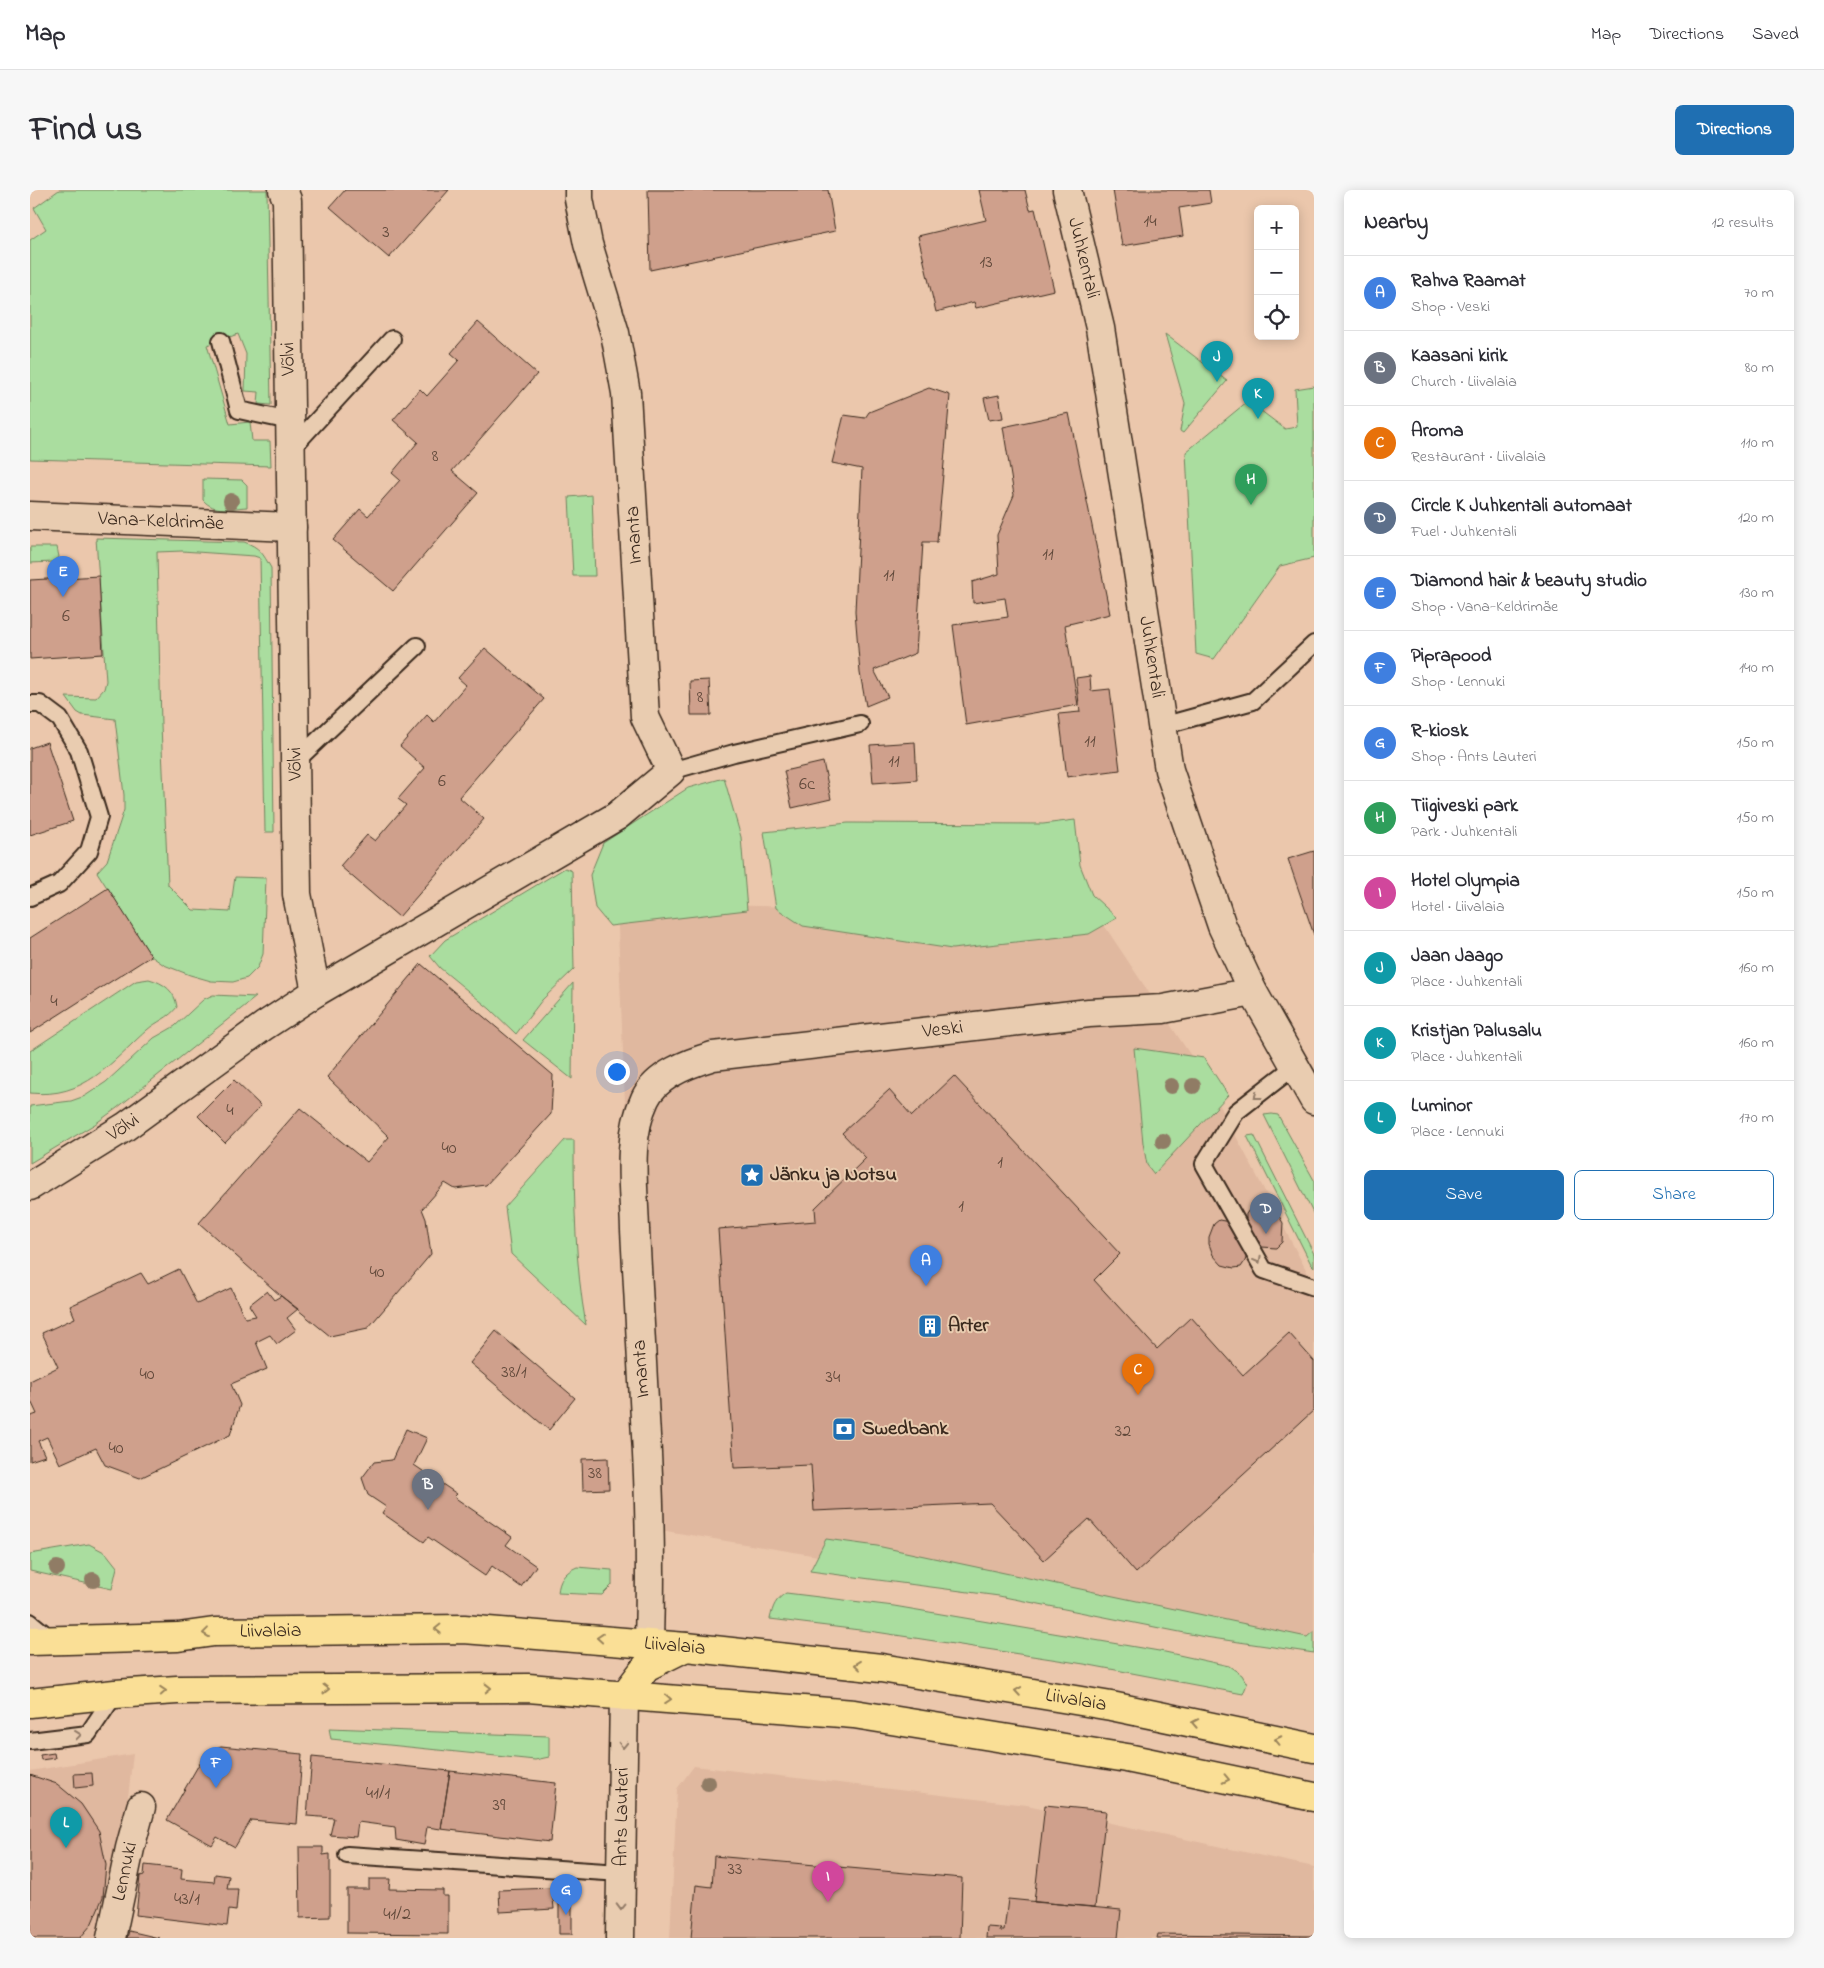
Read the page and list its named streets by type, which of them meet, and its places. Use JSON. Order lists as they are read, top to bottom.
{
  "streets": {
    "main road": ["Liivalaia"],
    "street": [
      "Juhkentali",
      "Võlvi",
      "Vana-Keldrimäe",
      "Imanta",
      "Veski",
      "Ants Lauteri",
      "Lennuki"
    ]
  },
  "crossings": [
    ["Juhkentali", "Veski"],
    ["Võlvi", "Vana-Keldrimäe"],
    ["Imanta", "Veski"],
    ["Imanta", "Liivalaia"]
  ],
  "one_way": ["Ants Lauteri"],
  "places": {
    "place": ["Jänku ja Notsu"],
    "building": ["Arter"],
    "bank": ["Swedbank"]
  },
  "house_numbers": [
    "14",
    "3",
    "13",
    "8",
    "11",
    "11",
    "6",
    "8",
    "11",
    "11",
    "6",
    "6c",
    "4",
    "4",
    "40",
    "1",
    "1",
    "40",
    "38/1",
    "40",
    "34",
    "32",
    "40",
    "38",
    "41/1",
    "39",
    "33",
    "43/1",
    "41/2"
  ],
  "page": {
    "header": "Map",
    "nav": ["Map", "Directions", "Saved"],
    "title": "Find us",
    "buttons": [
      "Directions",
      ["Save", "Share"]
    ],
    "heading": ["Nearby", "12 results"],
    "map_buttons": ["+", "−"],
    "list": [
      {
        "mark": "A",
        "name": "Rahva Raamat",
        "note": "Shop · Veski",
        "value": "70 m"
      },
      {
        "mark": "B",
        "name": "Kaasani kirik",
        "note": "Church · Liivalaia",
        "value": "80 m"
      },
      {
        "mark": "C",
        "name": "Aroma",
        "note": "Restaurant · Liivalaia",
        "value": "110 m"
      },
      {
        "mark": "D",
        "name": "Circle K Juhkentali automaat",
        "note": "Fuel · Juhkentali",
        "value": "120 m"
      },
      {
        "mark": "E",
        "name": "Diamond hair & beauty studio",
        "note": "Shop · Vana-Keldrimäe",
        "value": "130 m"
      },
      {
        "mark": "F",
        "name": "Piprapood",
        "note": "Shop · Lennuki",
        "value": "140 m"
      },
      {
        "mark": "G",
        "name": "R-kiosk",
        "note": "Shop · Ants Lauteri",
        "value": "150 m"
      },
      {
        "mark": "H",
        "name": "Tiigiveski park",
        "note": "Park · Juhkentali",
        "value": "150 m"
      },
      {
        "mark": "I",
        "name": "Hotel Olympia",
        "note": "Hotel · Liivalaia",
        "value": "150 m"
      },
      {
        "mark": "J",
        "name": "Jaan Jaago",
        "note": "Place · Juhkentali",
        "value": "160 m"
      },
      {
        "mark": "K",
        "name": "Kristjan Palusalu",
        "note": "Place · Juhkentali",
        "value": "160 m"
      },
      {
        "mark": "L",
        "name": "Luminor",
        "note": "Place · Lennuki",
        "value": "170 m"
      }
    ],
    "pins": [
      "J",
      "K",
      "H",
      "E",
      "D",
      "A",
      "C",
      "B",
      "F",
      "L",
      "I",
      "G"
    ]
  }
}
